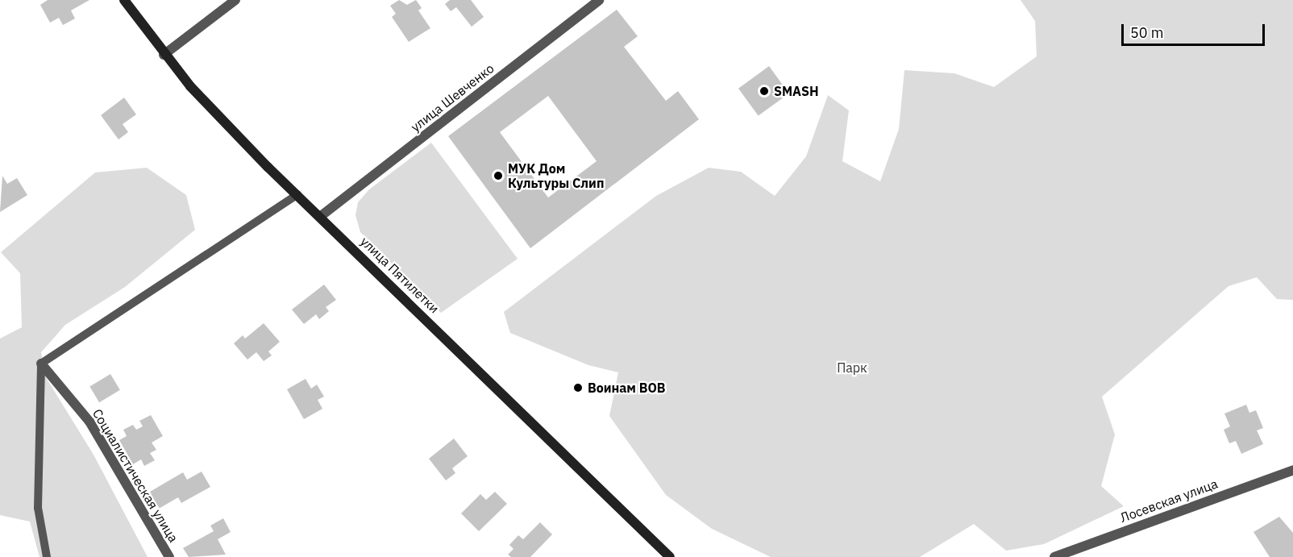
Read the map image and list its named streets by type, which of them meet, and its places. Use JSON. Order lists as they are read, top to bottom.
{
  "streets": {
    "main road": ["улица Пятилетки"],
    "street": ["улица Шевченко", "Социалистическая улица", "Лосевская улица"]
  },
  "crossings": [
    ["улица Шевченко", "улица Пятилетки"]
  ],
  "parks": ["Парк"],
  "places": ["SMASH", "МУК Дом Культуры Слип", "Воинам ВОВ"],
  "scale_bar": "50 m"
}
